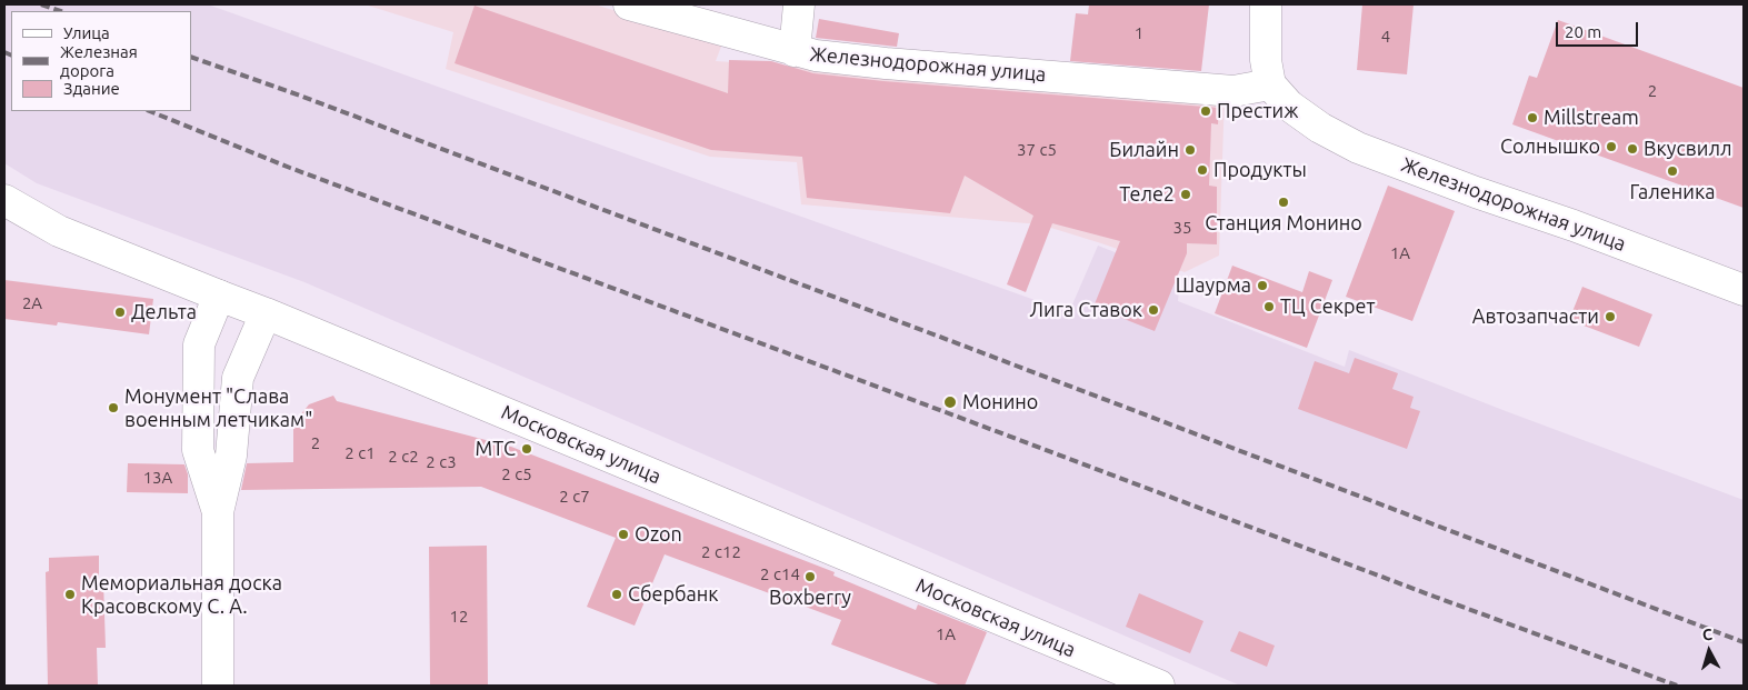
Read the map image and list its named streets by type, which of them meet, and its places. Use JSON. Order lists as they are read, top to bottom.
{
  "streets": {
    "street": ["Железнодорожная улица", "Московская улица"]
  },
  "places": [
    "Престиж",
    "Millstream",
    "Солнышко",
    "Вкусвилл",
    "Билайн",
    "Продукты",
    "Галеника",
    "Теле2",
    "Станция Монино",
    "Шаурма",
    "ТЦ Секрет",
    "Лига Ставок",
    "Дельта",
    "Автозапчасти",
    "Монино",
    "Монумент \"Слава военным летчикам\"",
    "МТС",
    "Ozon",
    "Boxberry",
    "Мемориальная доска Красовскому С. А.",
    "Сбербанк"
  ],
  "house_numbers": [
    "1",
    "4",
    "2",
    "37 с5",
    "35",
    "1А",
    "2А",
    "2",
    "2 с1",
    "2 с2",
    "2 с3",
    "2 с5",
    "13А",
    "2 с7",
    "2 с12",
    "2 с14",
    "12",
    "1А"
  ],
  "legend": ["Улица", "Железная дорога", "Здание"],
  "scale_bar": "20 m",
  "north": "top"
}
